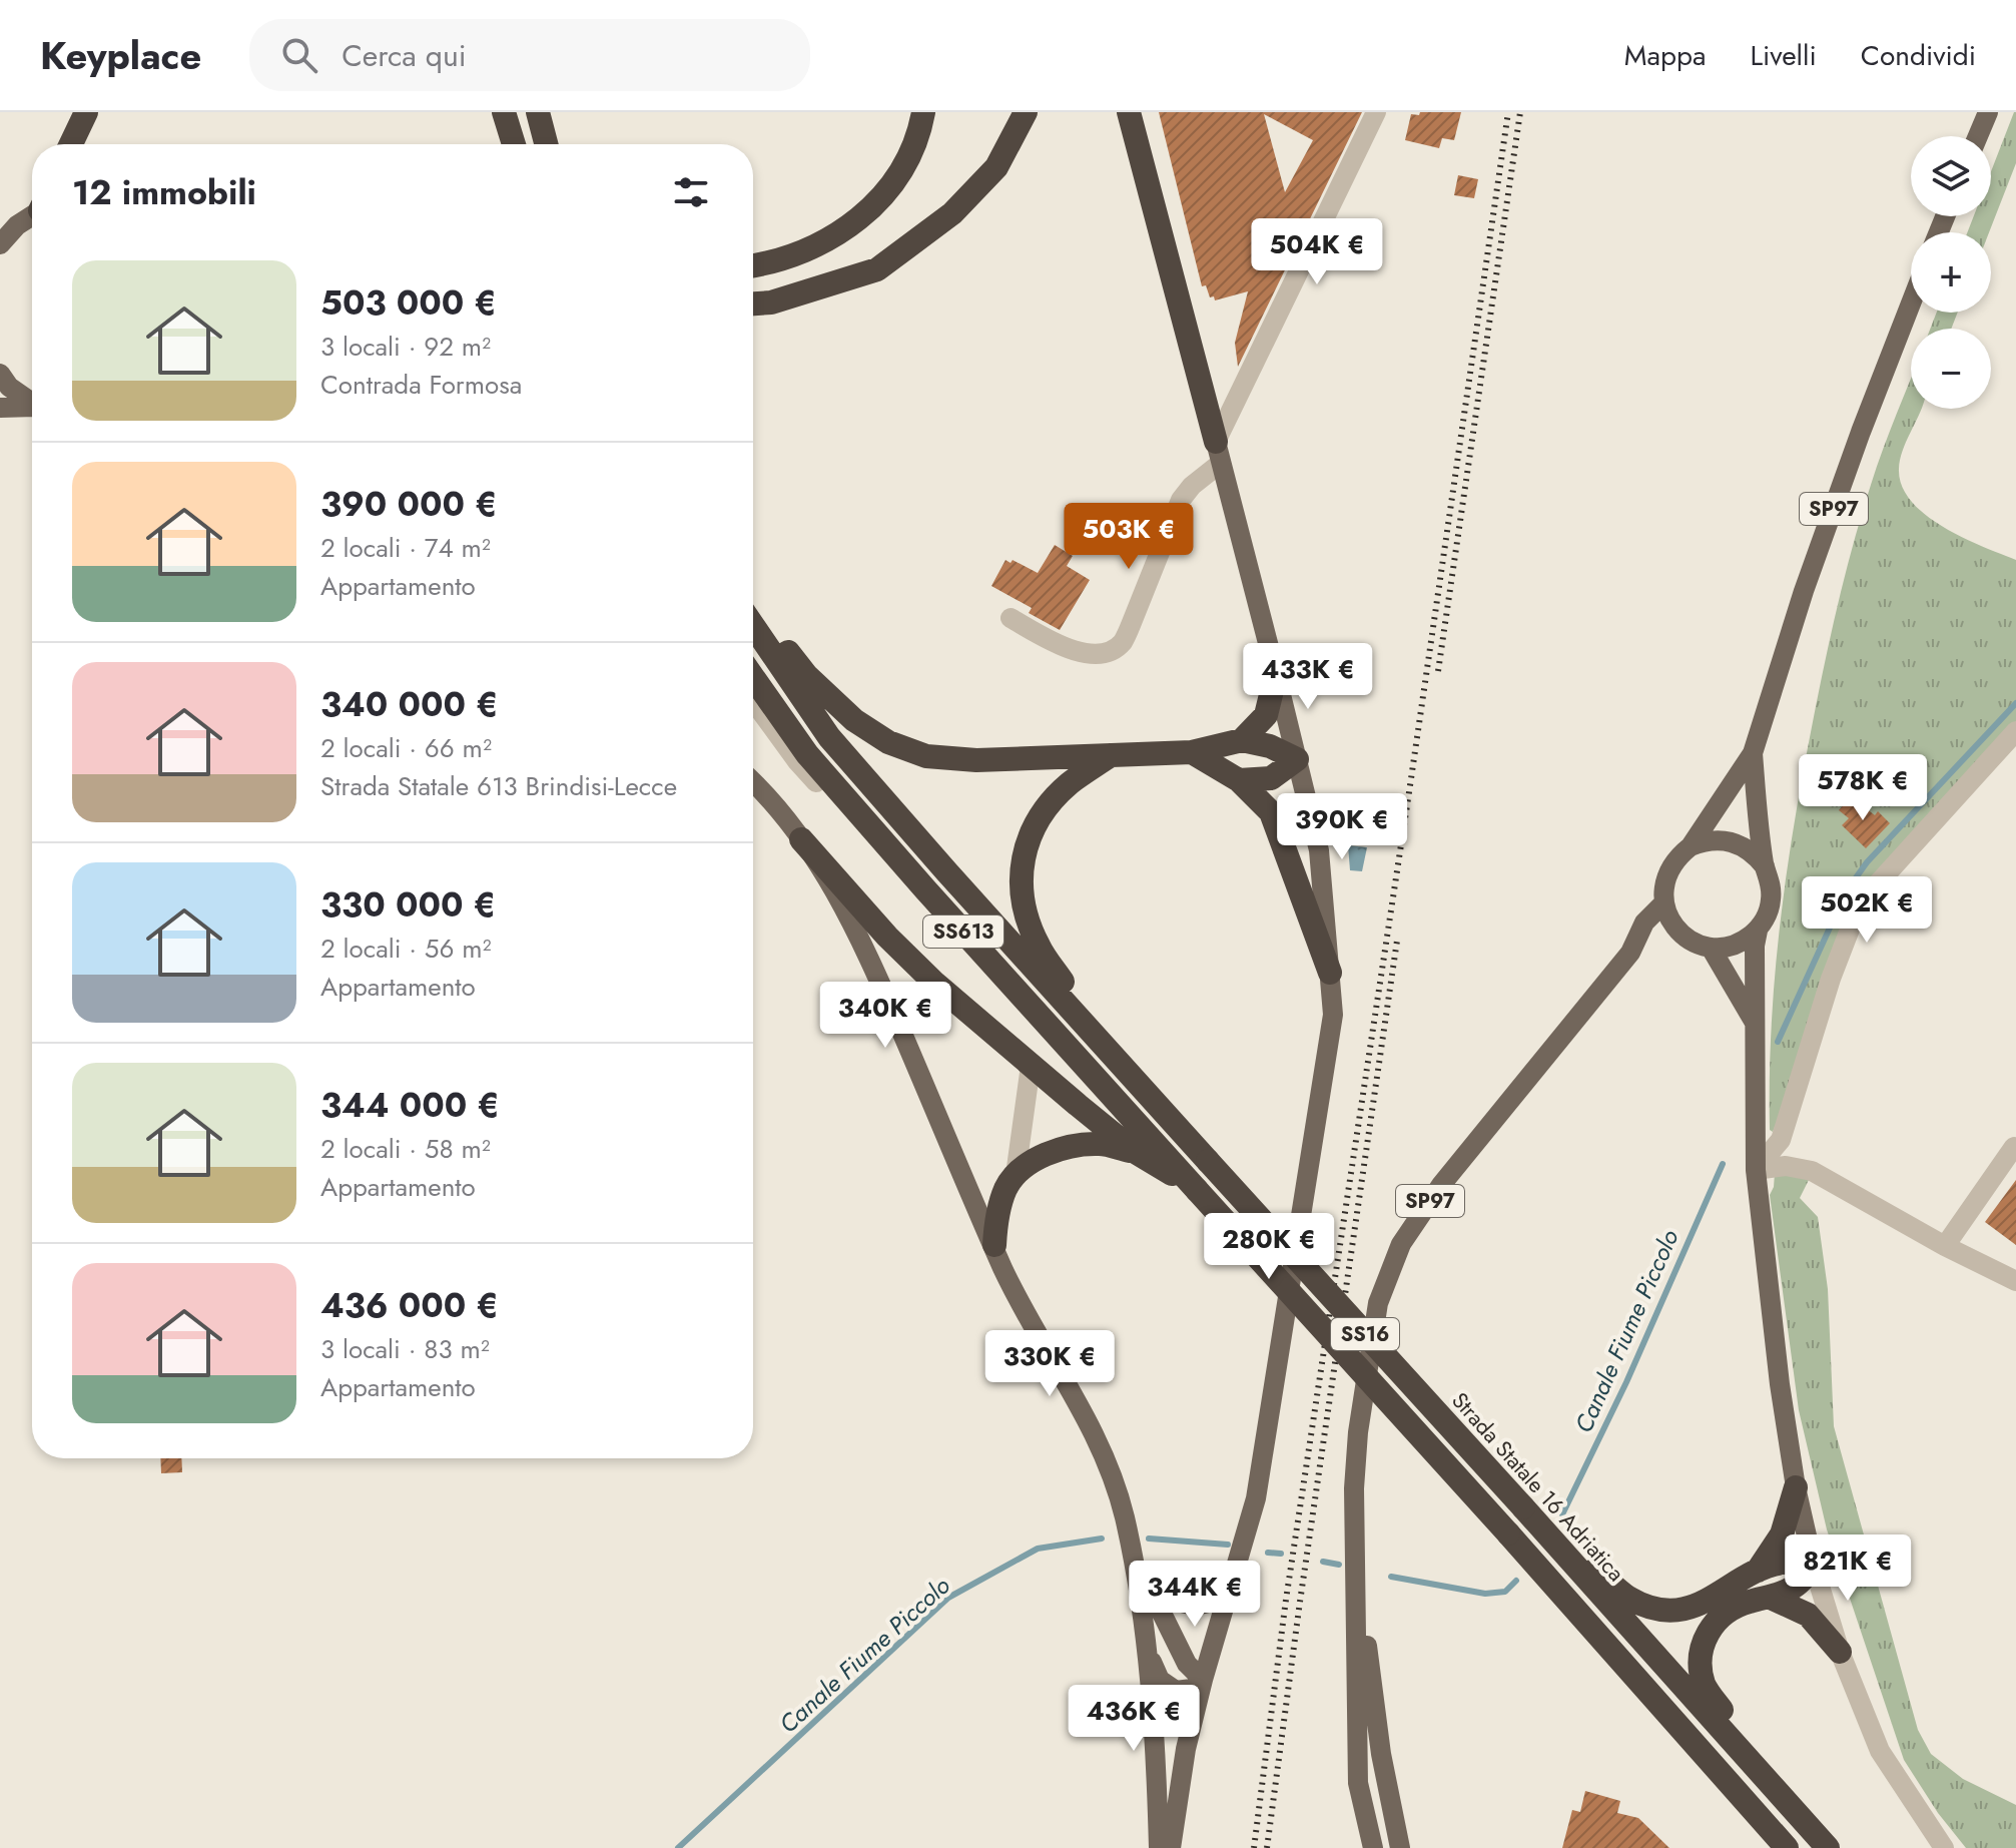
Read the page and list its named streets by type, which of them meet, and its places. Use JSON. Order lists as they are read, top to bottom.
{
  "streets": {
    "highway": ["SS613", "SS16", "Strada Statale 16 Adriatica"],
    "main road": ["SP97"]
  },
  "crossings": [
    ["SS613", "SS16"],
    ["SS613", "Strada Statale 16 Adriatica"],
    ["SS16", "Strada Statale 16 Adriatica"]
  ],
  "water": ["Canale Fiume Piccolo"],
  "page": {
    "header": "Keyplace",
    "search": "Cerca qui",
    "nav": ["Mappa", "Livelli", "Condividi"],
    "map_buttons": ["+", "−"],
    "heading": "12 immobili",
    "price": [
      "504K €",
      "503K €",
      "433K €",
      "578K €",
      "390K €",
      "502K €",
      "340K €",
      "280K €",
      "330K €",
      "821K €",
      "344K €",
      "436K €"
    ],
    "list": [
      {
        "name": "503 000 €",
        "note": "3 locali · 92 m² · Contrada Formosa"
      },
      {
        "name": "390 000 €",
        "note": "2 locali · 74 m² · Appartamento"
      },
      {
        "name": "340 000 €",
        "note": "2 locali · 66 m² · Strada Statale 613 Brindisi-Lecce"
      },
      {
        "name": "330 000 €",
        "note": "2 locali · 56 m² · Appartamento"
      },
      {
        "name": "344 000 €",
        "note": "2 locali · 58 m² · Appartamento"
      },
      {
        "name": "436 000 €",
        "note": "3 locali · 83 m² · Appartamento"
      }
    ]
  }
}
